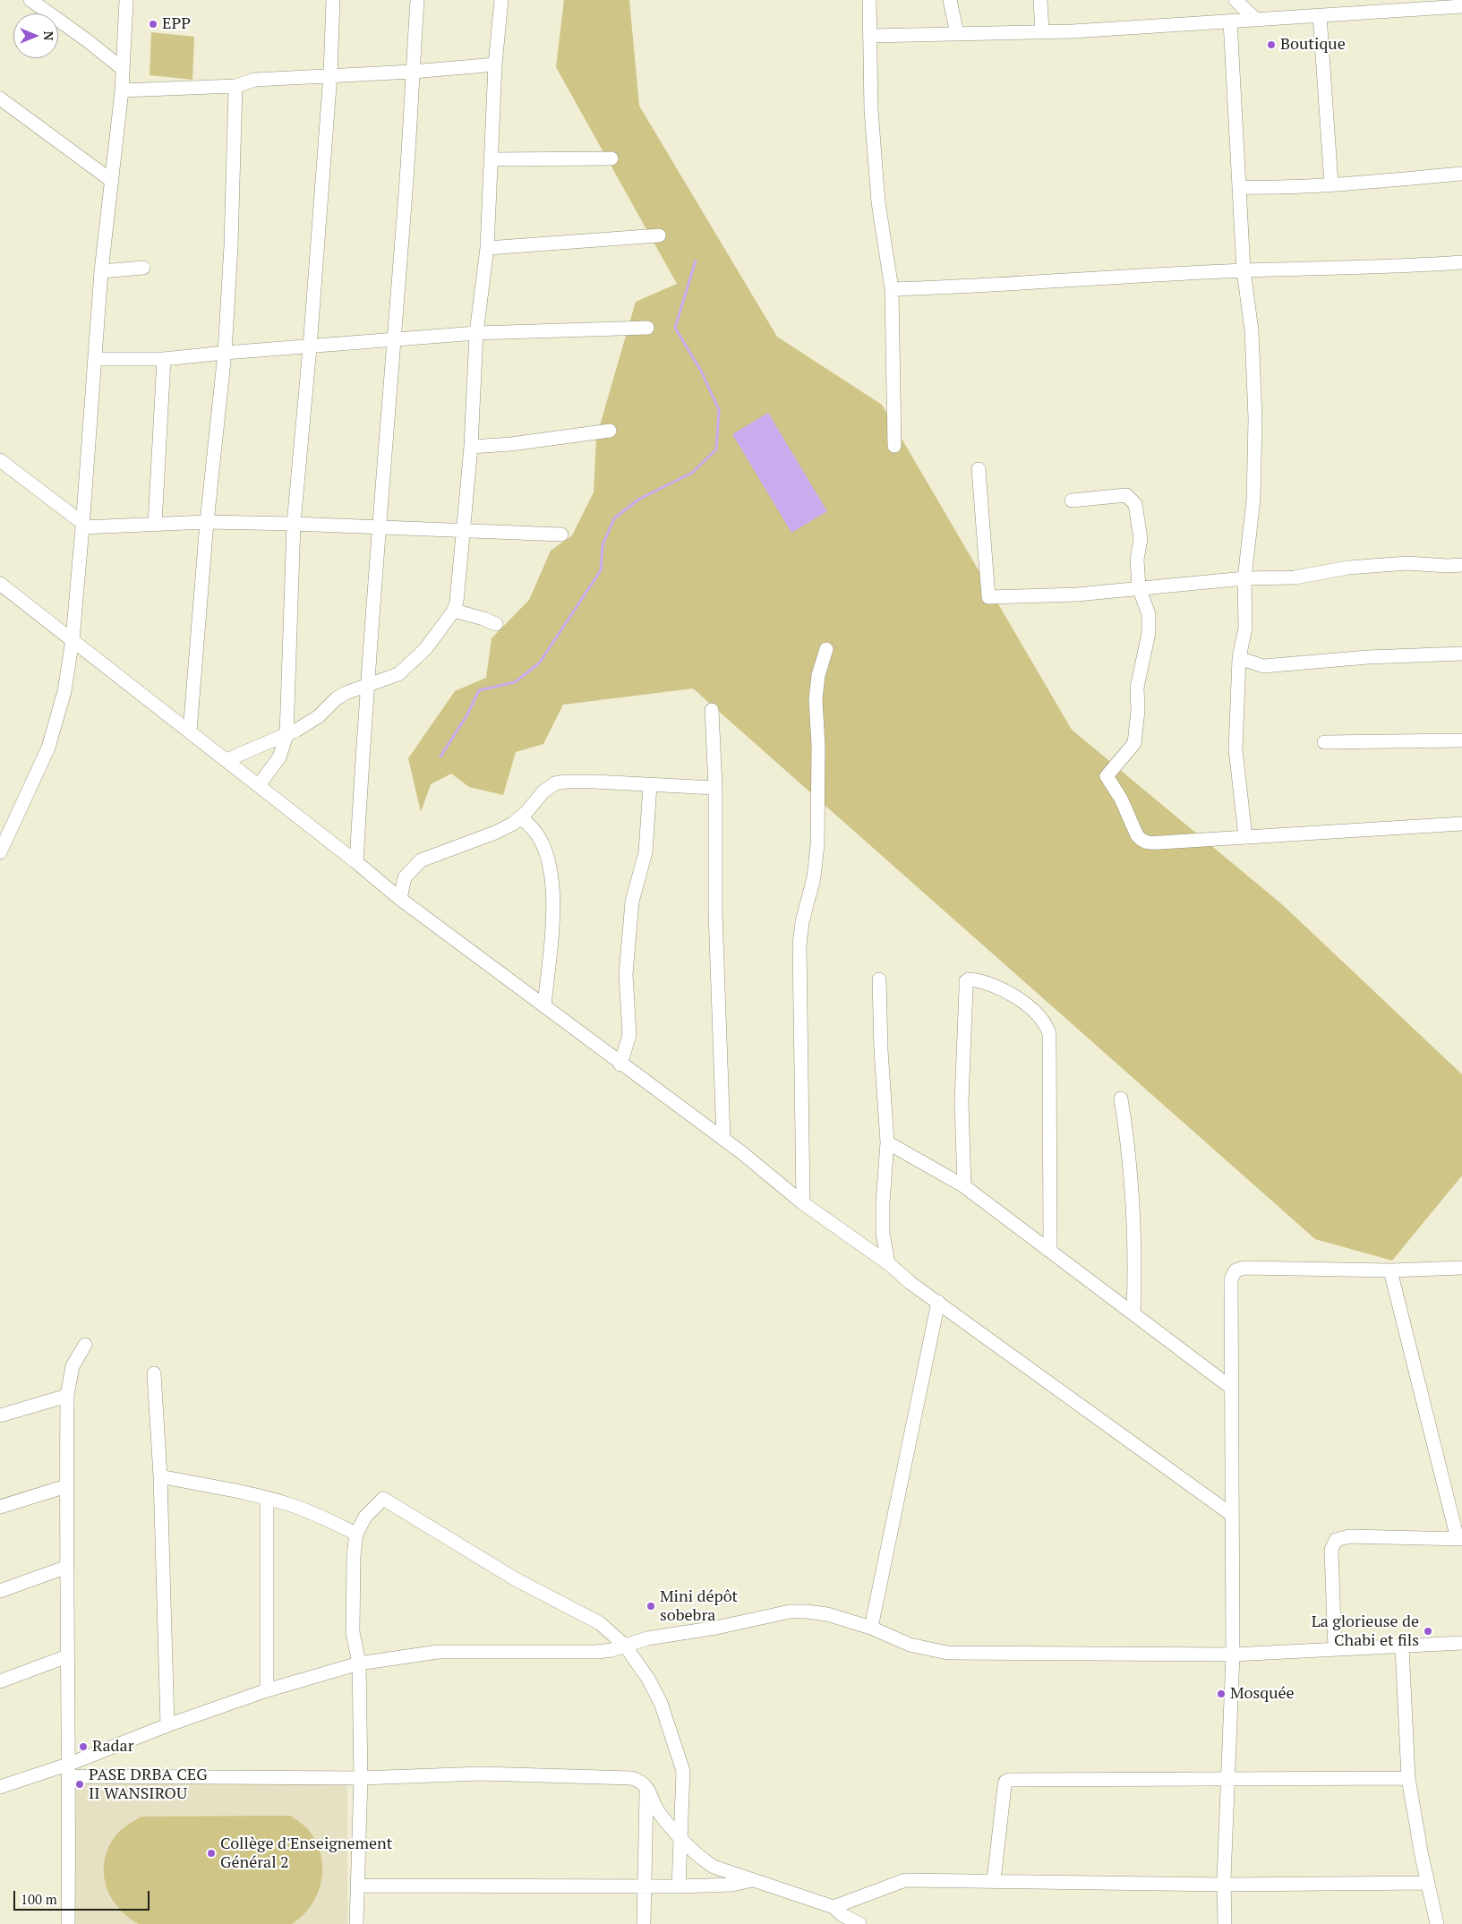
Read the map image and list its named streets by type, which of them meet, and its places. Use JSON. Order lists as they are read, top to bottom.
{
  "places": [
    "EPP",
    "Boutique",
    "Mini dépôt sobebra",
    "La glorieuse de Chabi et fils",
    "Mosquée",
    "Radar",
    "PASE DRBA CEG II WANSIROU",
    "Collège d'Enseignement Général 2"
  ],
  "scale_bar": "100 m",
  "north": "right"
}
